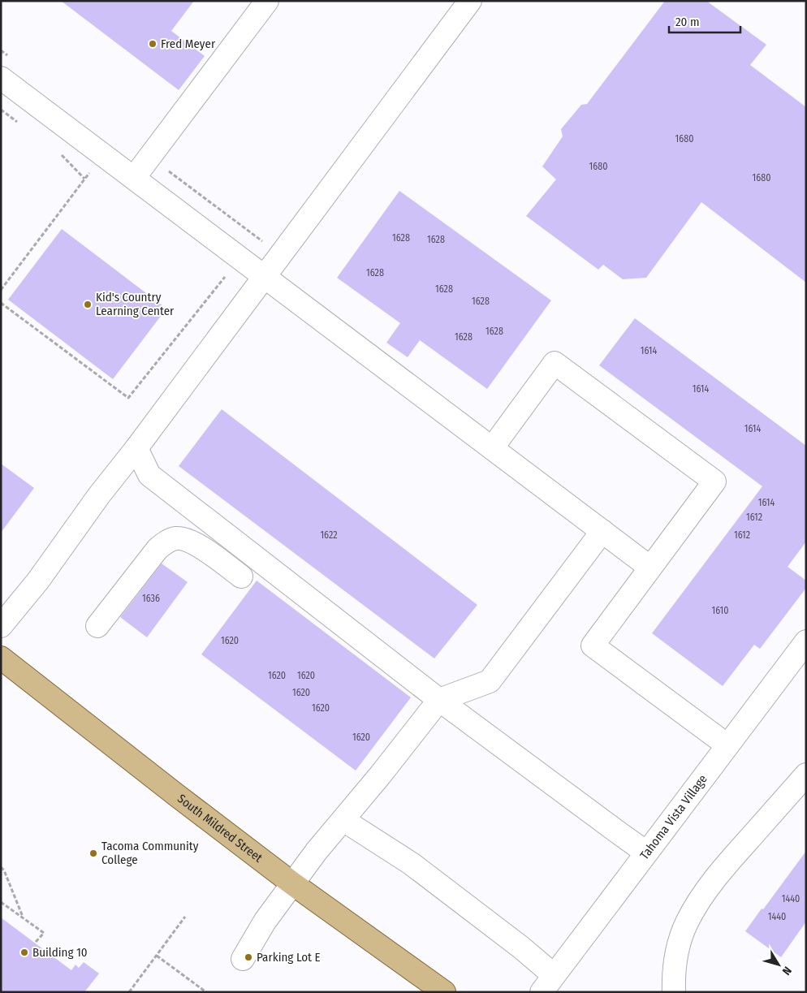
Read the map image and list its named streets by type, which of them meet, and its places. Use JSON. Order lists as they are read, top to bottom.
{
  "streets": {
    "main road": ["South Mildred Street"],
    "lane": ["Tahoma Vista Village"]
  },
  "places": [
    "Fred Meyer",
    "Kid's Country Learning Center",
    "Tacoma Community College",
    "Building 10",
    "Parking Lot E"
  ],
  "house_numbers": [
    "1680",
    "1680",
    "1680",
    "1628",
    "1628",
    "1628",
    "1628",
    "1628",
    "1628",
    "1628",
    "1614",
    "1614",
    "1614",
    "1614",
    "1612",
    "1622",
    "1612",
    "1636",
    "1610",
    "1620",
    "1620",
    "1620",
    "1620",
    "1620",
    "1620",
    "1440",
    "1440"
  ],
  "scale_bar": "20 m",
  "north": "bottom right"
}
